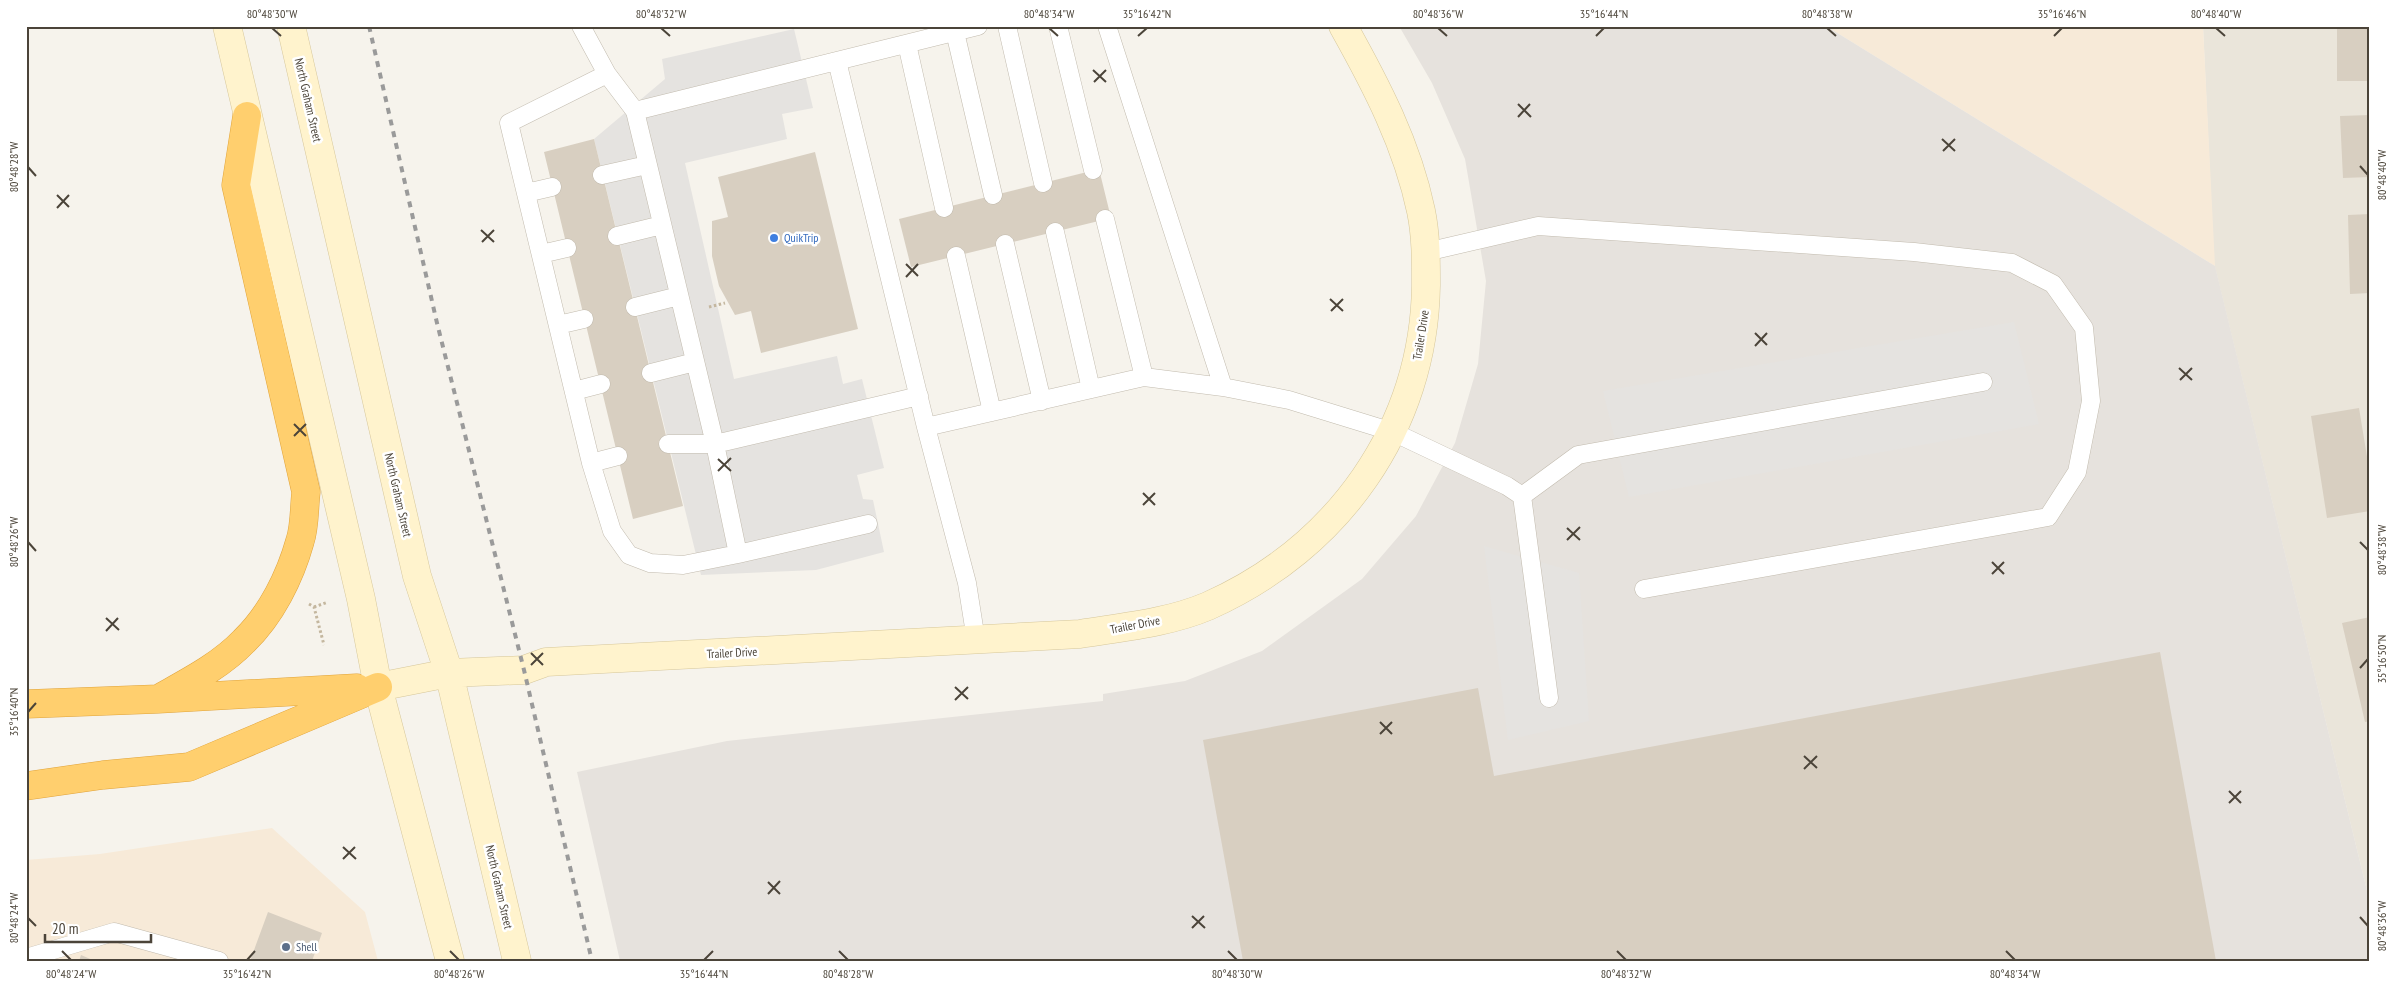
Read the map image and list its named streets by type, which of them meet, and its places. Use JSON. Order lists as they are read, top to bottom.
{
  "streets": {
    "main road": ["North Graham Street", "Trailer Drive"]
  },
  "crossings": [
    ["North Graham Street", "Trailer Drive"]
  ],
  "places": ["QuikTrip", "Shell"],
  "scale_bar": "20 m",
  "coordinates": [
    "80°48'30\"W",
    "80°48'32\"W",
    "80°48'34\"W",
    "35°16'42\"N",
    "80°48'36\"W",
    "35°16'44\"N",
    "80°48'38\"W",
    "35°16'46\"N",
    "80°48'40\"W",
    "80°48'28\"W",
    "80°48'26\"W",
    "35°16'50\"N",
    "35°16'40\"N",
    "80°48'24\"W"
  ]
}
